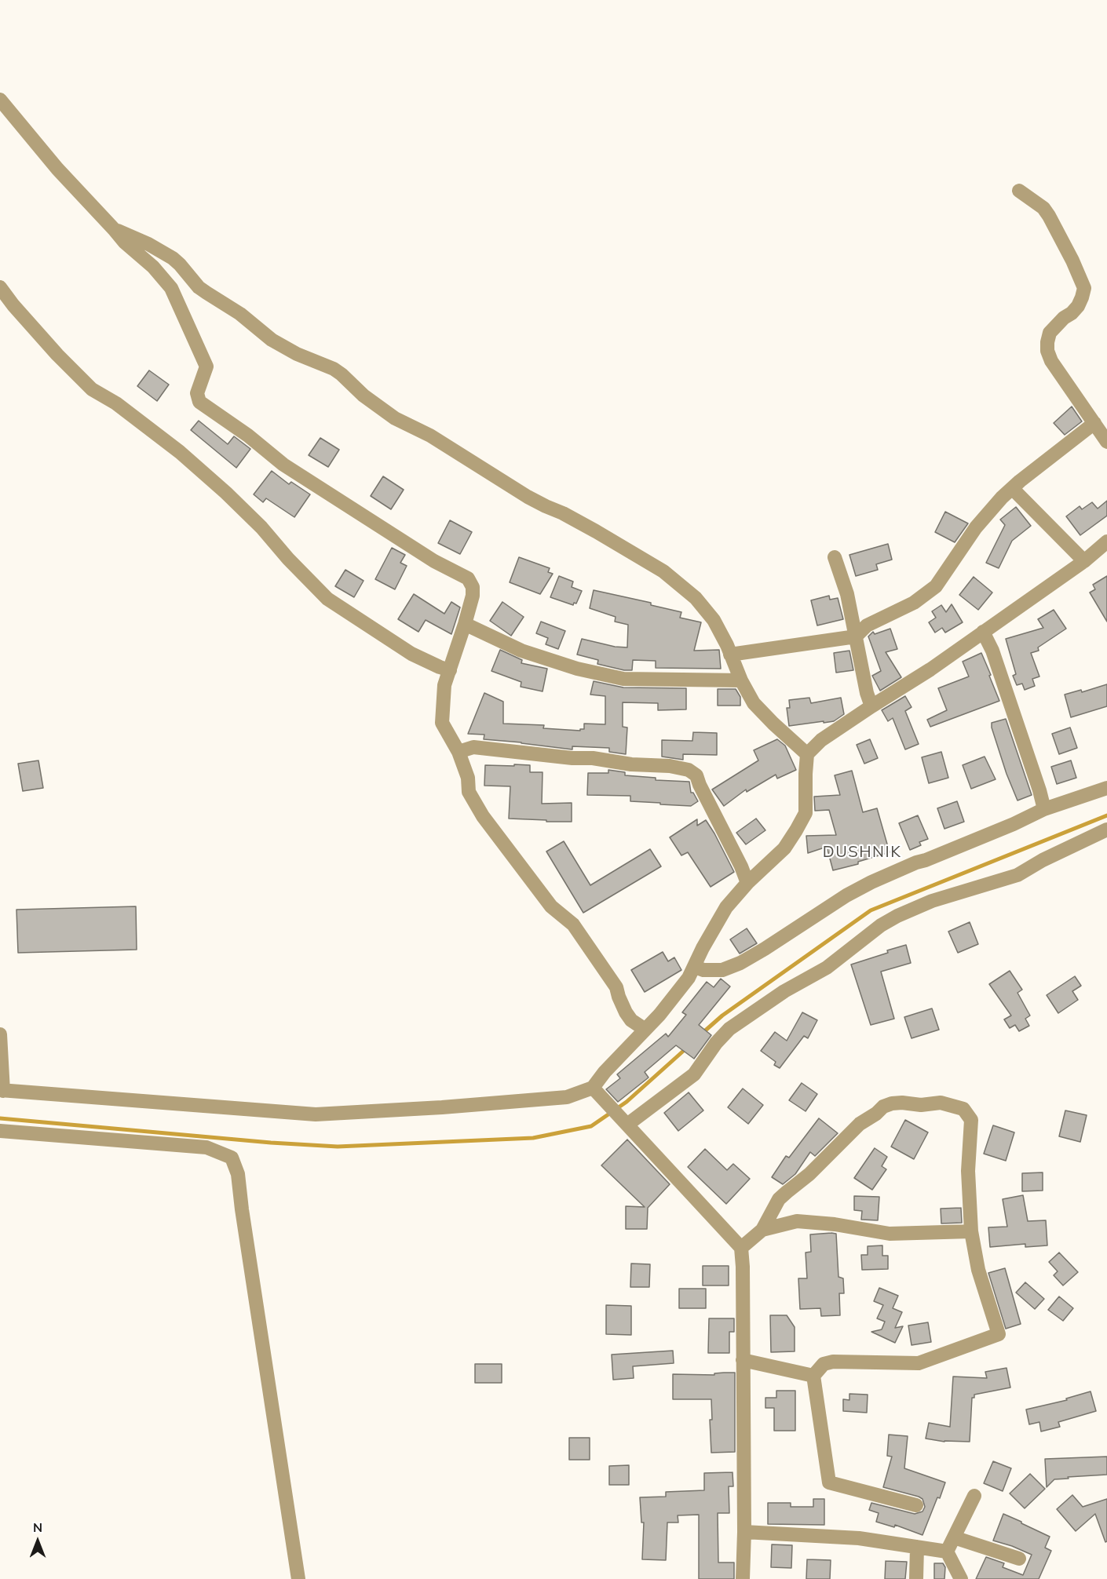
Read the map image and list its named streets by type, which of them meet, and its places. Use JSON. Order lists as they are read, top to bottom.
{
  "districts": ["DUSHNIK"],
  "north": "top"
}
